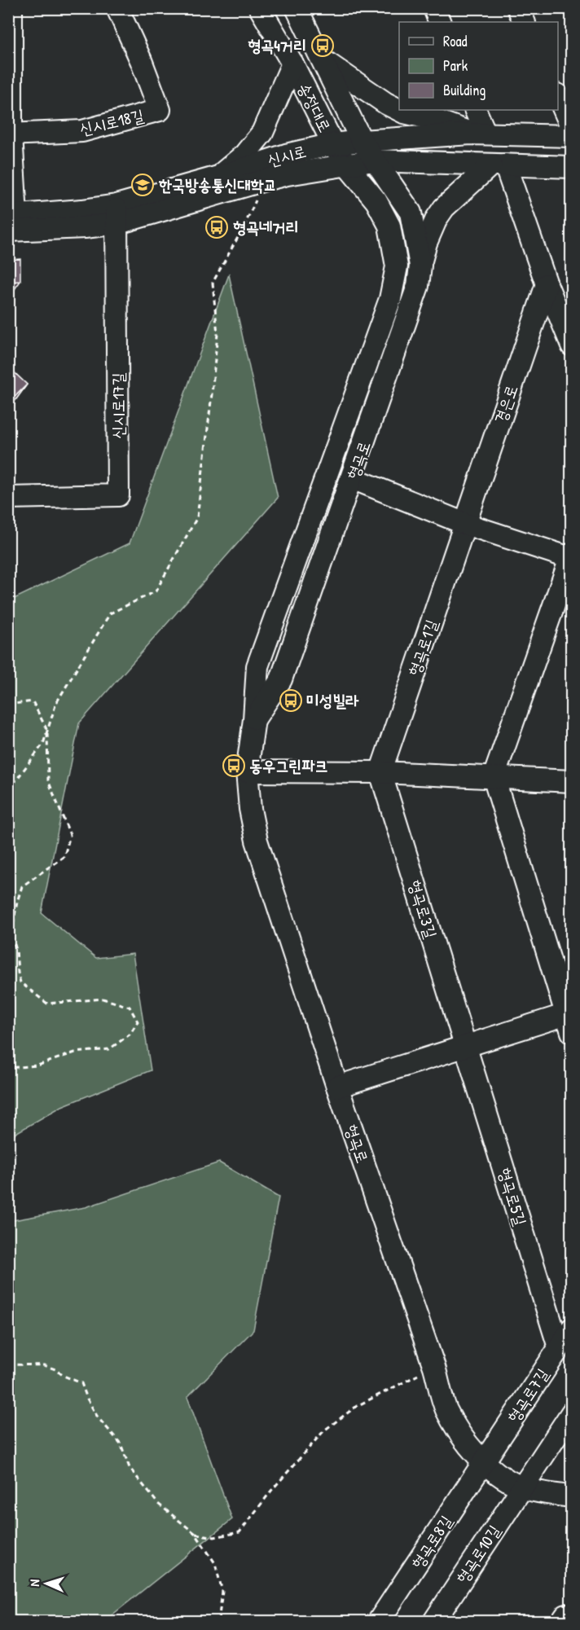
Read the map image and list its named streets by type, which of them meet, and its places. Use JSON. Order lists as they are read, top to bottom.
{
  "streets": {
    "street": [
      "송정대로",
      "신시로18길",
      "신시로",
      "경은로",
      "신시로17길",
      "형곡로",
      "형곡로1길",
      "형곡로3길",
      "형곡로5길",
      "형곡로7길",
      "형곡로8길",
      "형곡로10길"
    ]
  },
  "crossings": [
    ["송정대로", "신시로"],
    ["송정대로", "형곡로"],
    ["신시로", "신시로17길"],
    ["경은로", "형곡로1길"],
    ["형곡로", "형곡로7길"],
    ["형곡로", "형곡로8길"],
    ["형곡로", "형곡로10길"],
    ["형곡로1길", "형곡로3길"],
    ["형곡로3길", "형곡로5길"],
    ["형곡로5길", "형곡로7길"],
    ["형곡로7길", "형곡로8길"]
  ],
  "places": {
    "bus stop": [
      "형곡4거리",
      "형곡네거리",
      "미성빌라",
      "동우그린파크"
    ],
    "school or university": ["한국방송통신대학교"]
  },
  "legend": ["Road", "Park", "Building"],
  "north": "left"
}
